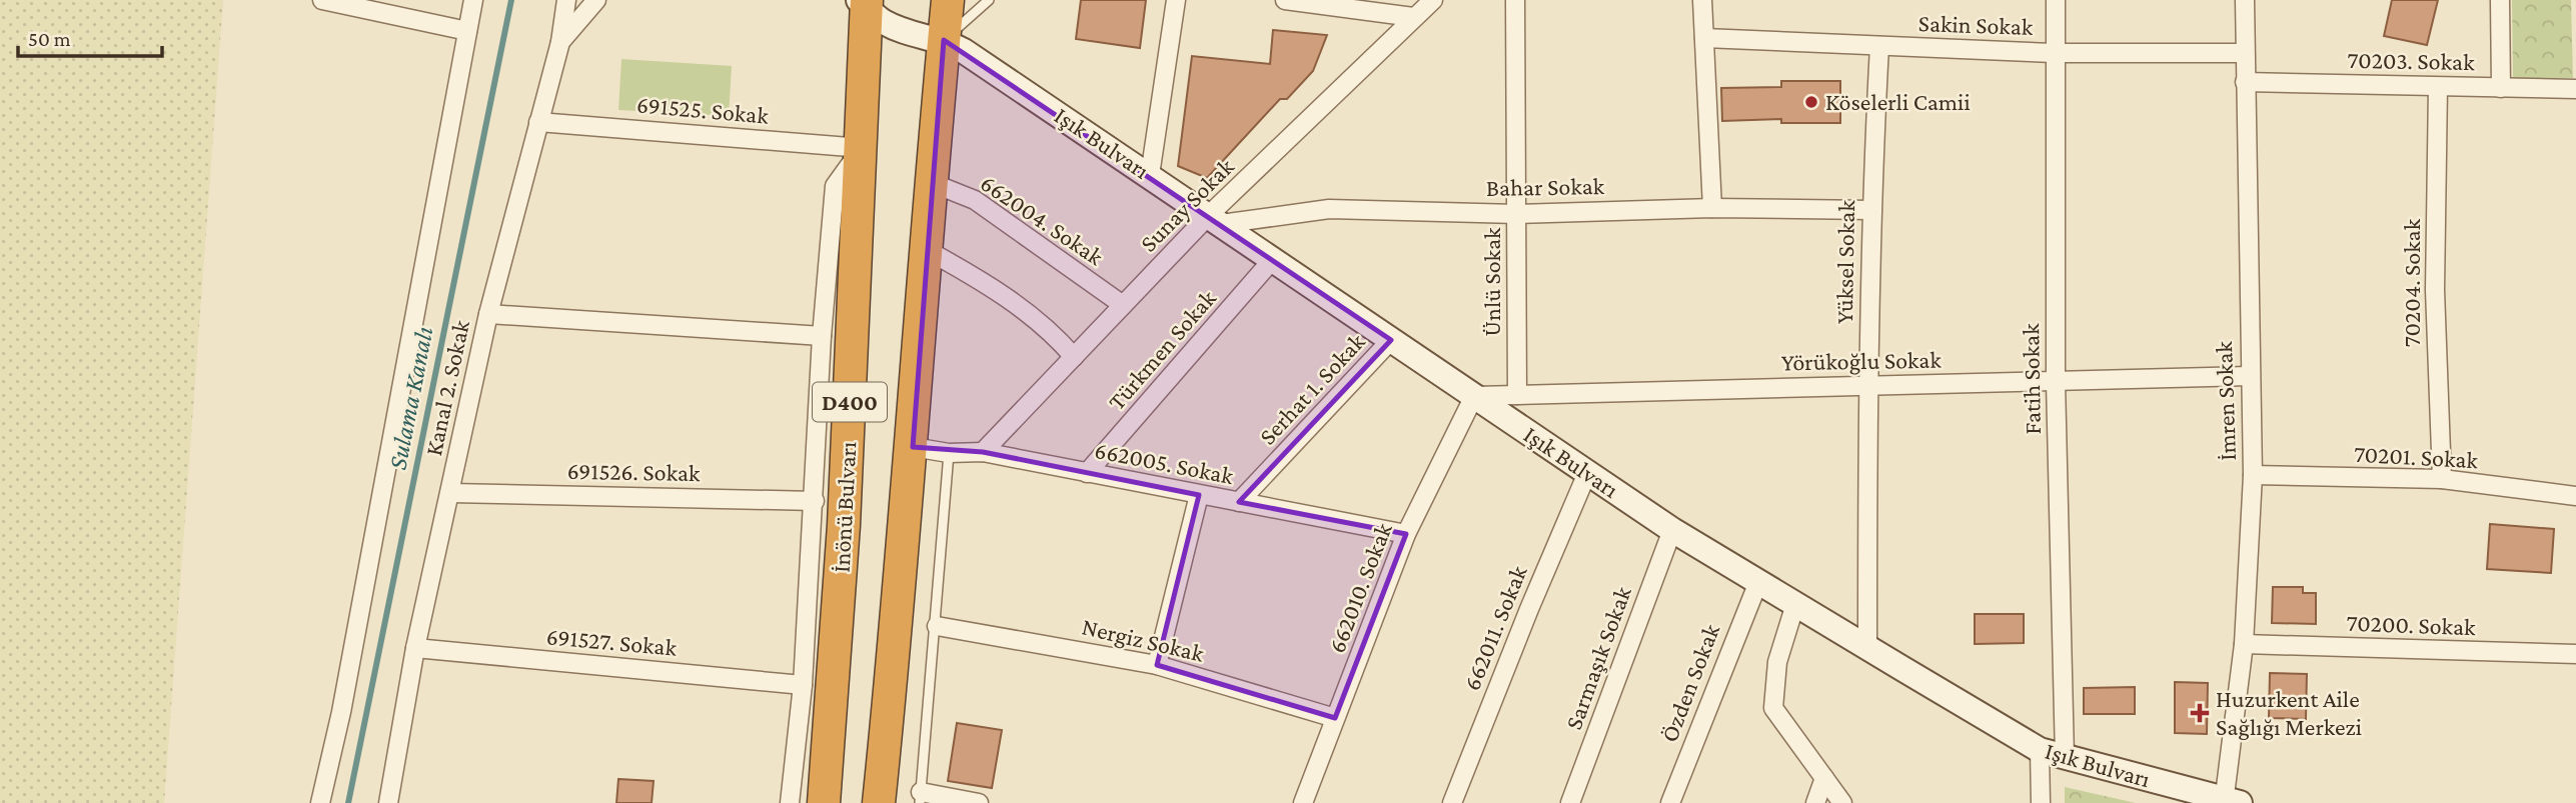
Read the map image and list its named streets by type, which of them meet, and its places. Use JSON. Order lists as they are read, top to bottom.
{
  "streets": {
    "highway": ["D400", "İnönü Bulvarı"],
    "main road": ["Işık Bulvarı"],
    "street": [
      "Sakin Sokak",
      "70203. Sokak",
      "691525. Sokak",
      "Bahar Sokak",
      "Sunay Sokak",
      "662004. Sokak",
      "Yüksel Sokak",
      "Ünlü Sokak",
      "70204. Sokak",
      "Türkmen Sokak",
      "Yörükoğlu Sokak",
      "Fatih Sokak",
      "Kanal 2. Sokak",
      "Serhat 1. Sokak",
      "İmren Sokak",
      "70201. Sokak",
      "662005. Sokak",
      "691526. Sokak",
      "662010. Sokak",
      "70200. Sokak",
      "662011. Sokak",
      "Nergiz Sokak",
      "691527. Sokak",
      "Sarmaşık Sokak",
      "Özden Sokak"
    ]
  },
  "crossings": [
    ["Sakin Sokak", "Yüksel Sokak"],
    ["Sakin Sokak", "Fatih Sokak"],
    ["Sakin Sokak", "İmren Sokak"],
    ["70203. Sokak", "70204. Sokak"],
    ["70203. Sokak", "İmren Sokak"],
    ["691525. Sokak", "Kanal 2. Sokak"],
    ["691525. Sokak", "İnönü Bulvarı"],
    ["Işık Bulvarı", "Bahar Sokak"],
    ["Işık Bulvarı", "Sunay Sokak"],
    ["Işık Bulvarı", "Yüksel Sokak"],
    ["Işık Bulvarı", "Türkmen Sokak"],
    ["Işık Bulvarı", "Yörükoğlu Sokak"],
    ["Işık Bulvarı", "Fatih Sokak"],
    ["Işık Bulvarı", "Serhat 1. Sokak"],
    ["Işık Bulvarı", "İmren Sokak"],
    ["Işık Bulvarı", "D400"],
    ["Işık Bulvarı", "662010. Sokak"],
    ["Işık Bulvarı", "662011. Sokak"],
    ["Işık Bulvarı", "Sarmaşık Sokak"],
    ["Işık Bulvarı", "Özden Sokak"],
    ["Bahar Sokak", "Sunay Sokak"],
    ["Bahar Sokak", "Yüksel Sokak"],
    ["Bahar Sokak", "Ünlü Sokak"],
    ["Sunay Sokak", "662004. Sokak"],
    ["Sunay Sokak", "662005. Sokak"],
    ["662004. Sokak", "D400"],
    ["Yüksel Sokak", "Yörükoğlu Sokak"],
    ["Ünlü Sokak", "Yörükoğlu Sokak"],
    ["70204. Sokak", "70201. Sokak"],
    ["Türkmen Sokak", "662005. Sokak"],
    ["Yörükoğlu Sokak", "Fatih Sokak"],
    ["Yörükoğlu Sokak", "İmren Sokak"],
    ["Yörükoğlu Sokak", "662010. Sokak"],
    ["Kanal 2. Sokak", "691526. Sokak"],
    ["Kanal 2. Sokak", "691527. Sokak"],
    ["Serhat 1. Sokak", "662005. Sokak"],
    ["İmren Sokak", "70201. Sokak"],
    ["İmren Sokak", "70200. Sokak"],
    ["D400", "662005. Sokak"],
    ["662005. Sokak", "662010. Sokak"],
    ["662010. Sokak", "Nergiz Sokak"]
  ],
  "water": ["Sulama Kanalı"],
  "places": {
    "other": ["Köselerli Camii"],
    "health": ["Huzurkent Aile Sağlığı Merkezi"]
  },
  "scale_bar": "50 m"
}
